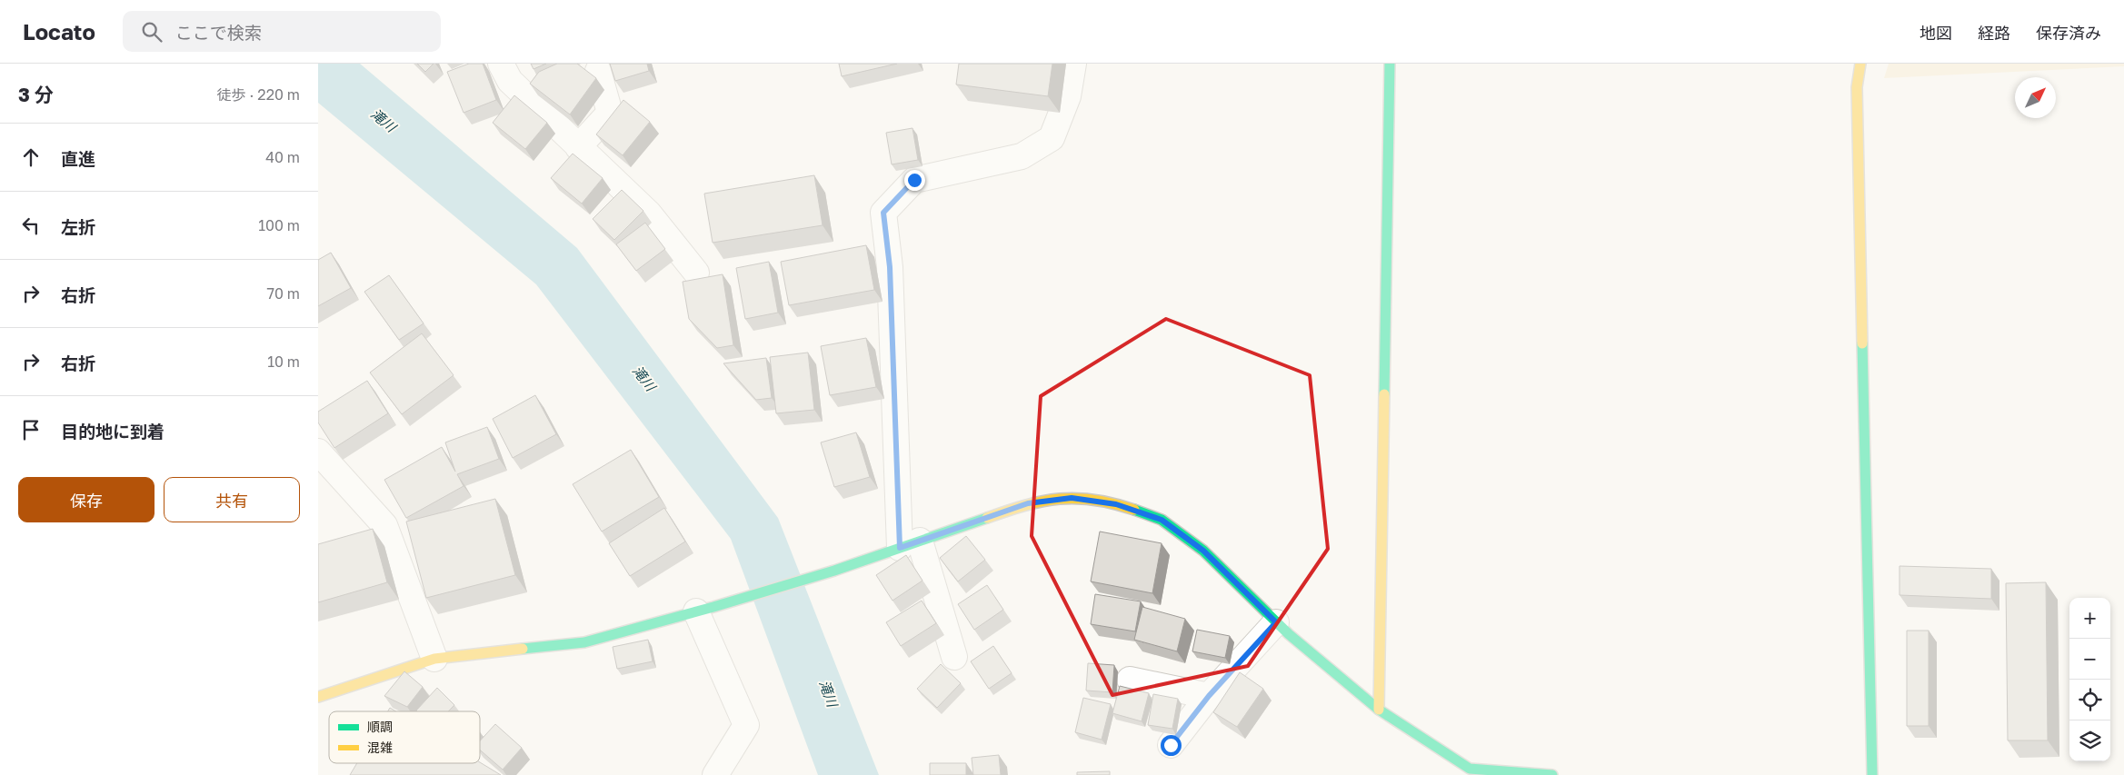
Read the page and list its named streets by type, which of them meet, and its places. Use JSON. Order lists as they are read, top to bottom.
{
  "water": ["滝川"],
  "legend": ["順調", "混雑"],
  "north": "top right",
  "page": {
    "header": "Locato",
    "search": "ここで検索",
    "nav": ["地図", "経路", "保存済み"],
    "heading": ["3 分", "徒歩 · 220 m"],
    "list": [
      ["直進", "40 m"],
      ["左折", "100 m"],
      ["右折", "70 m"],
      ["右折", "10 m"],
      "目的地に到着"
    ],
    "buttons": ["保存", "共有"],
    "map_buttons": ["+", "−"]
  }
}
